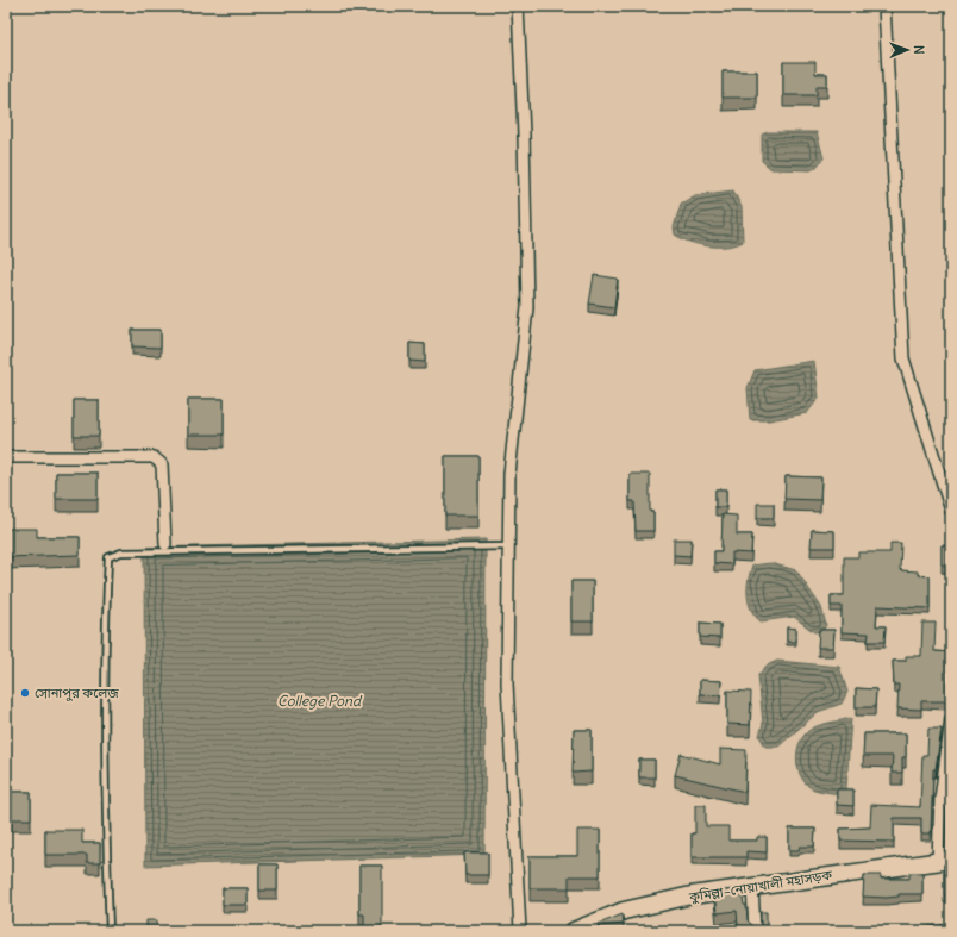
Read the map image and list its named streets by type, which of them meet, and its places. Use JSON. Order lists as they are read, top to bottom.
{
  "streets": {
    "highway": ["কুমিল্লা–নোয়াখালী মহাসড়ক"]
  },
  "water": ["College Pond"],
  "places": ["সোনাপুর কলেজ"],
  "north": "right"
}
